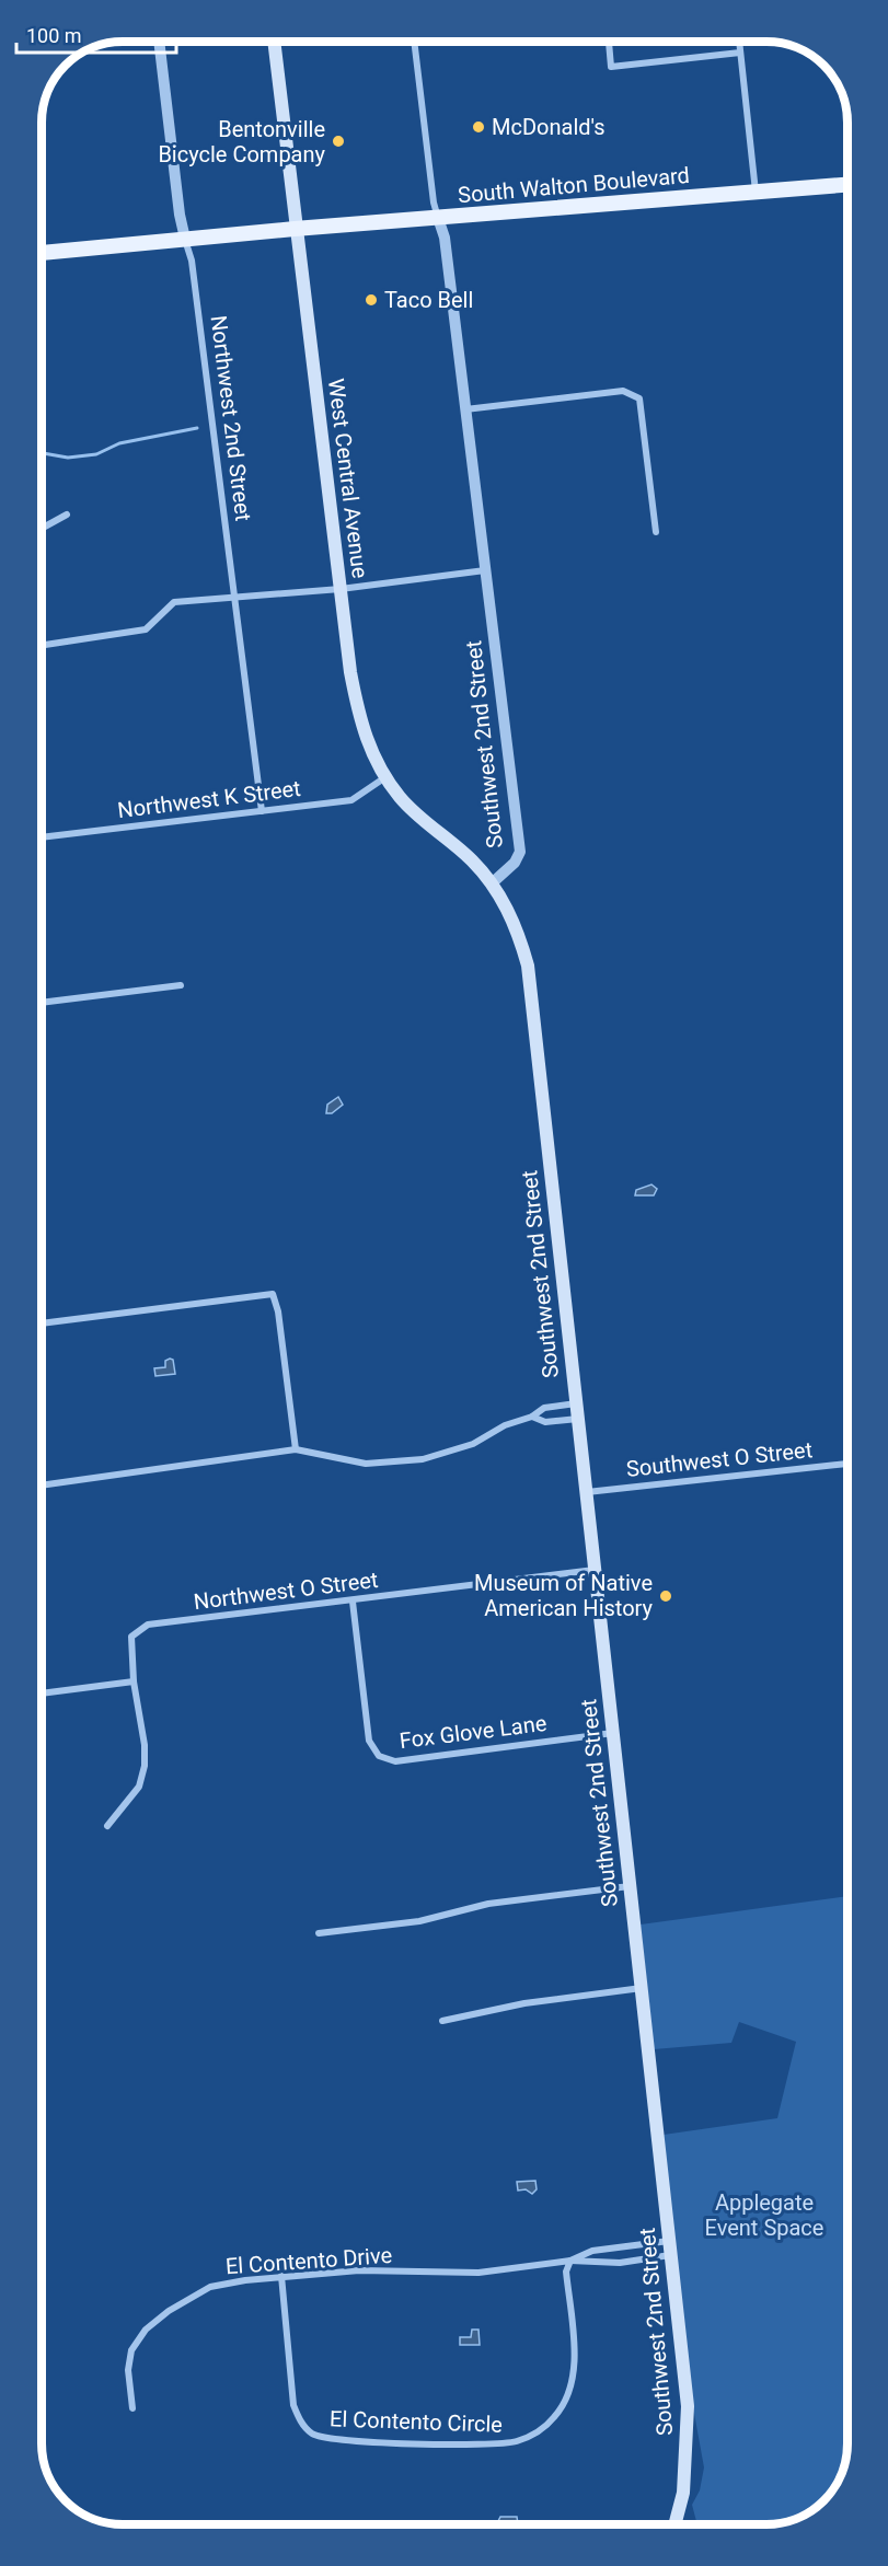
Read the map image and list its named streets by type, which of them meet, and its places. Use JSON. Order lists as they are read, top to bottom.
{
  "streets": {
    "main road": ["South Walton Boulevard", "West Central Avenue", "Southwest 2nd Street"],
    "street": [
      "Northwest 2nd Street",
      "Northwest K Street",
      "Southwest O Street",
      "Northwest O Street",
      "Fox Glove Lane",
      "El Contento Drive",
      "El Contento Circle"
    ]
  },
  "crossings": [
    ["South Walton Boulevard", "Northwest 2nd Street"],
    ["South Walton Boulevard", "West Central Avenue"],
    ["South Walton Boulevard", "Southwest 2nd Street"],
    ["Northwest 2nd Street", "Northwest K Street"],
    ["West Central Avenue", "Southwest 2nd Street"],
    ["West Central Avenue", "Northwest K Street"],
    ["Southwest 2nd Street", "Southwest O Street"],
    ["Southwest 2nd Street", "Northwest O Street"],
    ["Southwest 2nd Street", "Fox Glove Lane"],
    ["Southwest 2nd Street", "El Contento Drive"],
    ["Northwest O Street", "Fox Glove Lane"],
    ["El Contento Drive", "El Contento Circle"]
  ],
  "parks": ["Applegate Event Space"],
  "places": [
    "McDonald's",
    "Bentonville Bicycle Company",
    "Taco Bell",
    "Museum of Native American History"
  ],
  "scale_bar": "100 m"
}
